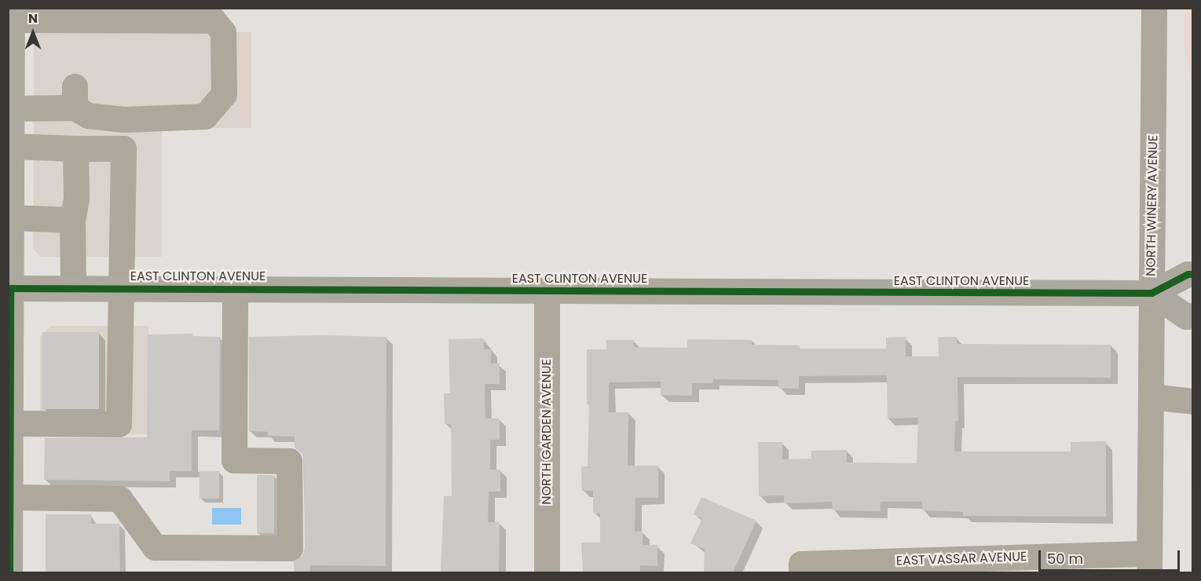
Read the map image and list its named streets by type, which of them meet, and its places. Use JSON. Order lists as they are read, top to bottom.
{
  "streets": {
    "main road": ["EAST CLINTON AVENUE"],
    "street": ["NORTH WINERY AVENUE", "NORTH GARDEN AVENUE", "EAST VASSAR AVENUE"]
  },
  "crossings": [
    ["NORTH WINERY AVENUE", "EAST CLINTON AVENUE"],
    ["NORTH WINERY AVENUE", "EAST VASSAR AVENUE"],
    ["EAST CLINTON AVENUE", "NORTH GARDEN AVENUE"]
  ],
  "scale_bar": "50 m",
  "north": "top"
}
